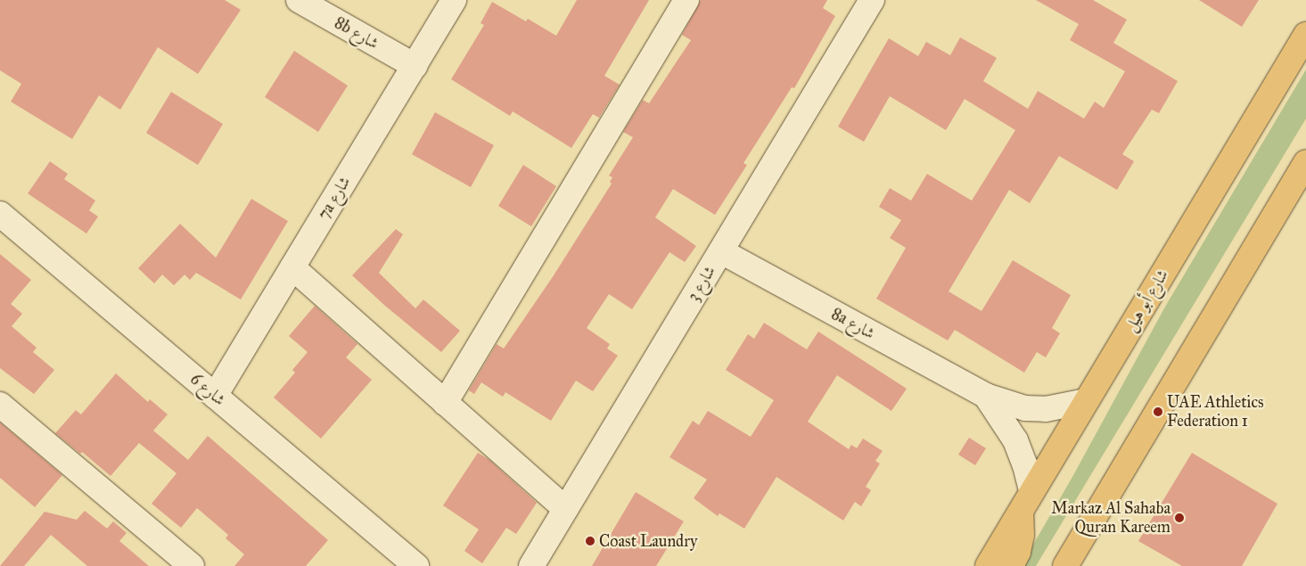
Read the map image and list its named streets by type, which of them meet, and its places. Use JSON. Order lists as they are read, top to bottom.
{
  "streets": {
    "main road": ["شارع أبو هيل"],
    "street": [
      "8b شارع",
      "7a شارع",
      "شارع 3",
      "8a شارع",
      "شارع 6"
    ]
  },
  "crossings": [
    ["8b شارع", "7a شارع"],
    ["7a شارع", "شارع 6"],
    ["شارع 3", "8a شارع"],
    ["شارع أبو هيل", "8a شارع"]
  ],
  "places": ["UAE Athletics Federation 1", "Markaz Al Sahaba Quran Kareem", "Coast Laundry"]
}
